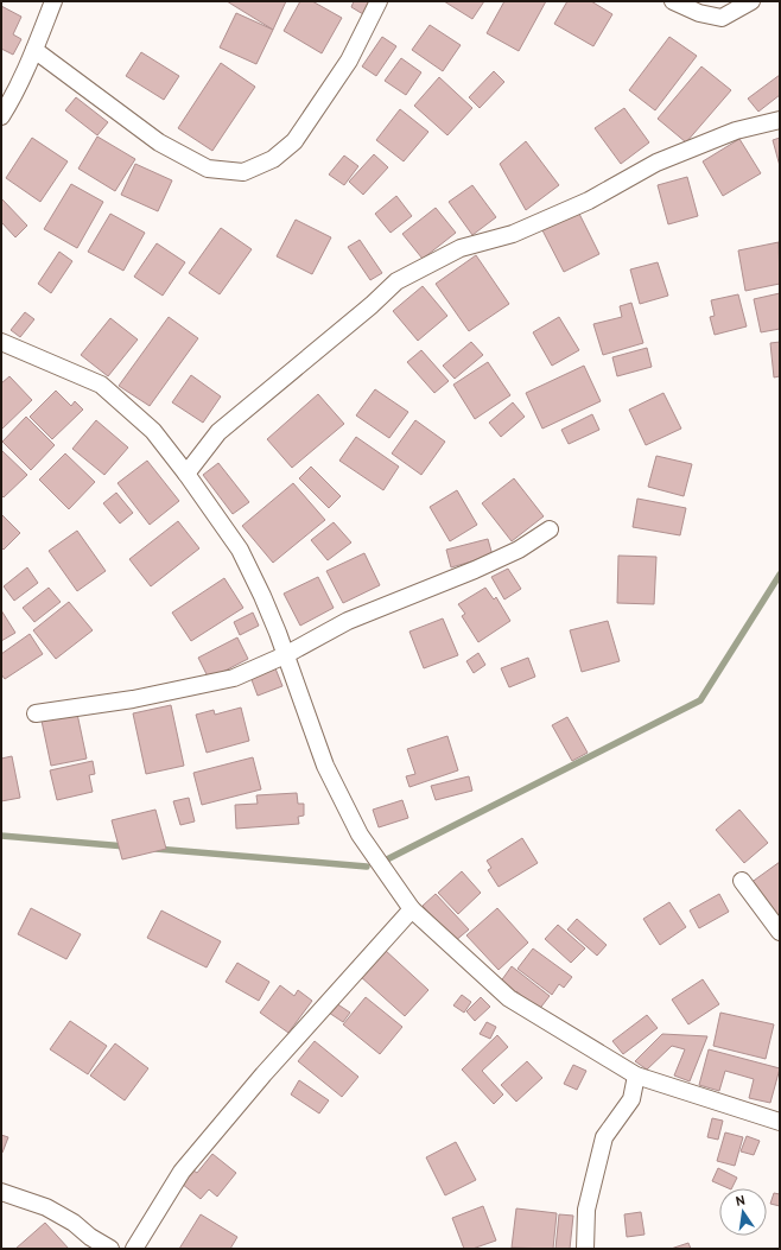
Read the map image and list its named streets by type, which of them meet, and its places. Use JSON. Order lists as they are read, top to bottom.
{
  "north": "top"
}
